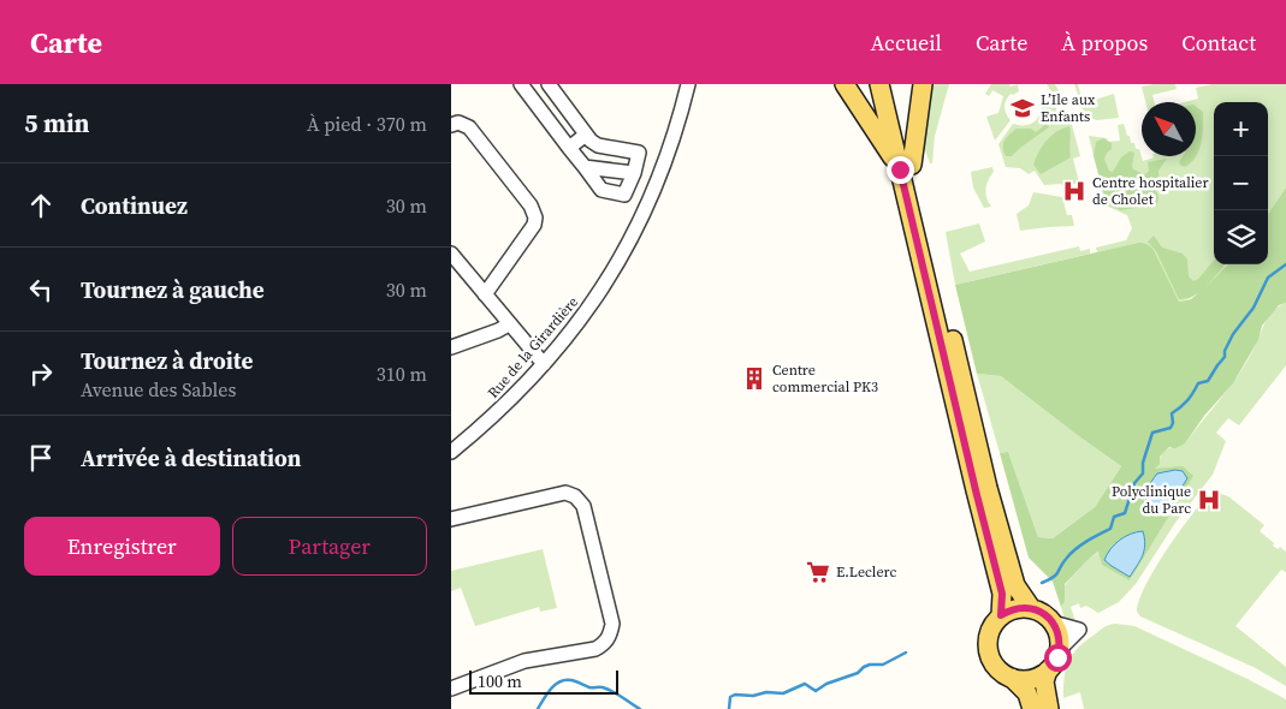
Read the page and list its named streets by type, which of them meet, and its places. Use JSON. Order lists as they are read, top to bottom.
{
  "streets": {
    "street": ["Rue de la Girardière"]
  },
  "places": {
    "school or university": ["L’Ile aux Enfants"],
    "hospital": ["Centre hospitalier de Cholet", "Polyclinique du Parc"],
    "building": ["Centre commercial PK3"],
    "supermarket": ["E.Leclerc"]
  },
  "scale_bar": "100 m",
  "north": "top left",
  "page": {
    "header": "Carte",
    "nav": [
      "Accueil",
      "Carte",
      "À propos",
      "Contact"
    ],
    "heading": ["5 min", "À pied · 370 m"],
    "map_buttons": ["+", "−"],
    "list": [
      ["Continuez", "30 m"],
      ["Tournez à gauche", "30 m"],
      ["Tournez à droite", "Avenue des Sables", "310 m"],
      "Arrivée à destination"
    ],
    "buttons": ["Enregistrer", "Partager"],
    "scale": "100 m"
  }
}
